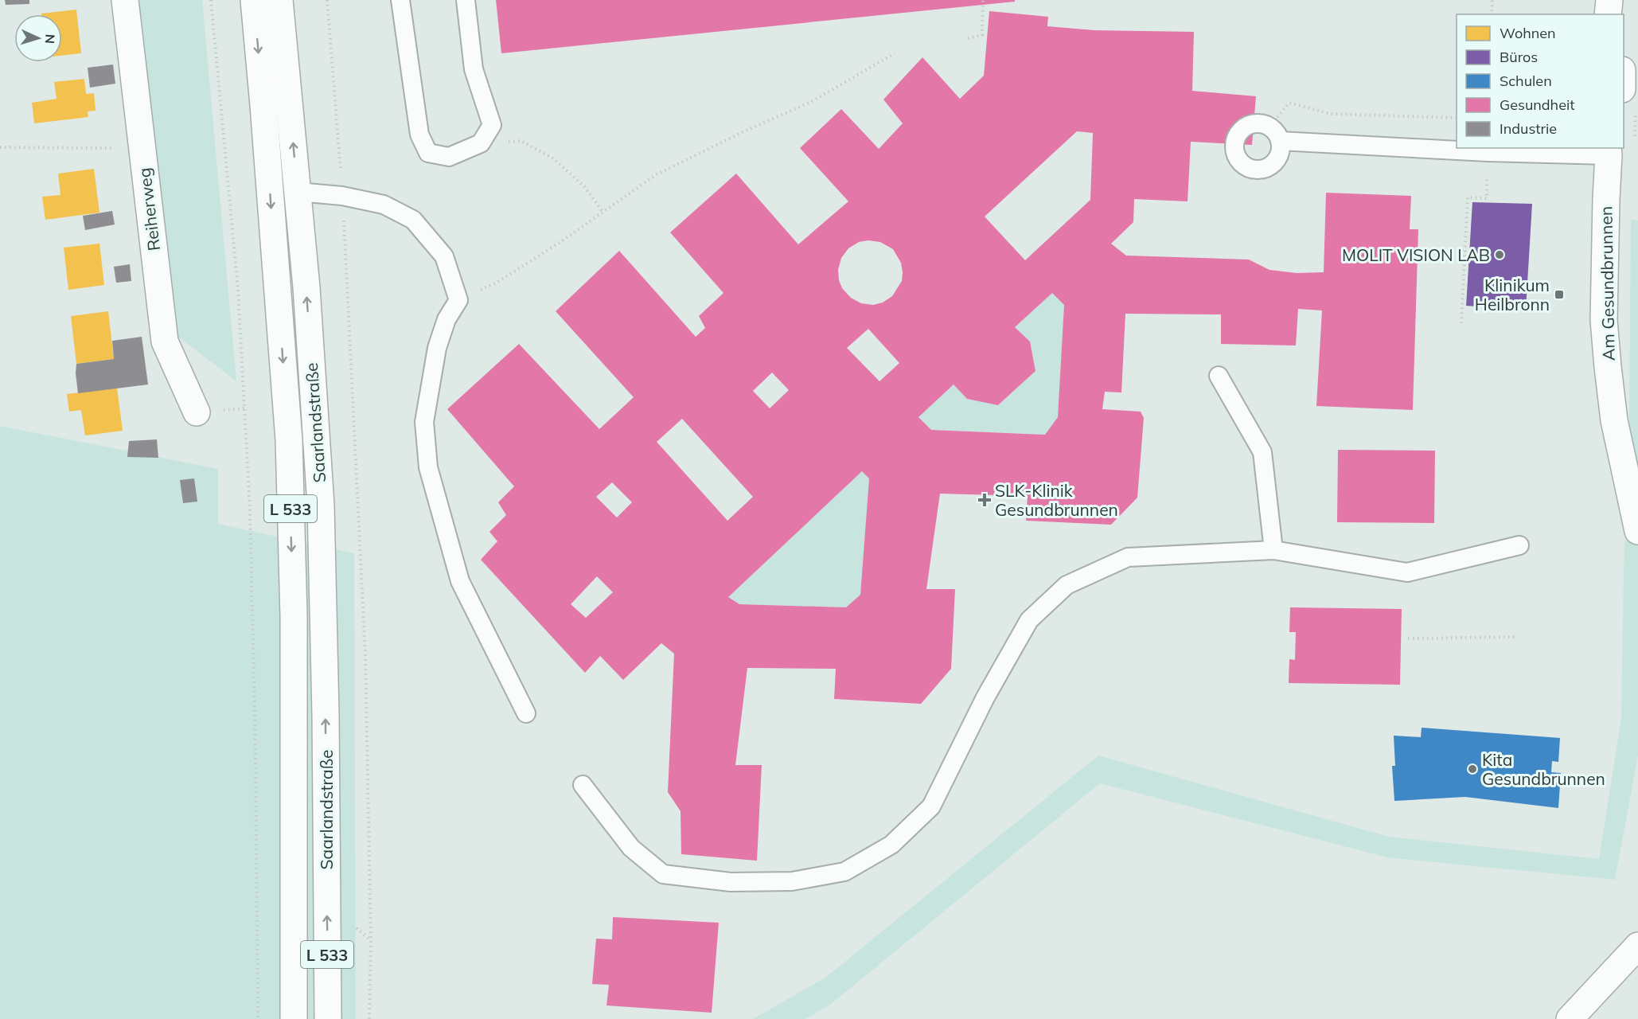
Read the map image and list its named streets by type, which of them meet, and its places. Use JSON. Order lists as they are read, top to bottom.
{
  "streets": {
    "main road": [
      "Reiherweg",
      "Am Gesundbrunnen",
      "Saarlandstraße",
      "L 533"
    ]
  },
  "places": {
    "other": ["MOLIT VISION LAB", "Kita Gesundbrunnen"],
    "transit": ["Klinikum Heilbronn"],
    "health": ["SLK-Klinik Gesundbrunnen"]
  },
  "legend": [
    "Wohnen",
    "Büros",
    "Schulen",
    "Gesundheit",
    "Industrie"
  ],
  "north": "right"
}
